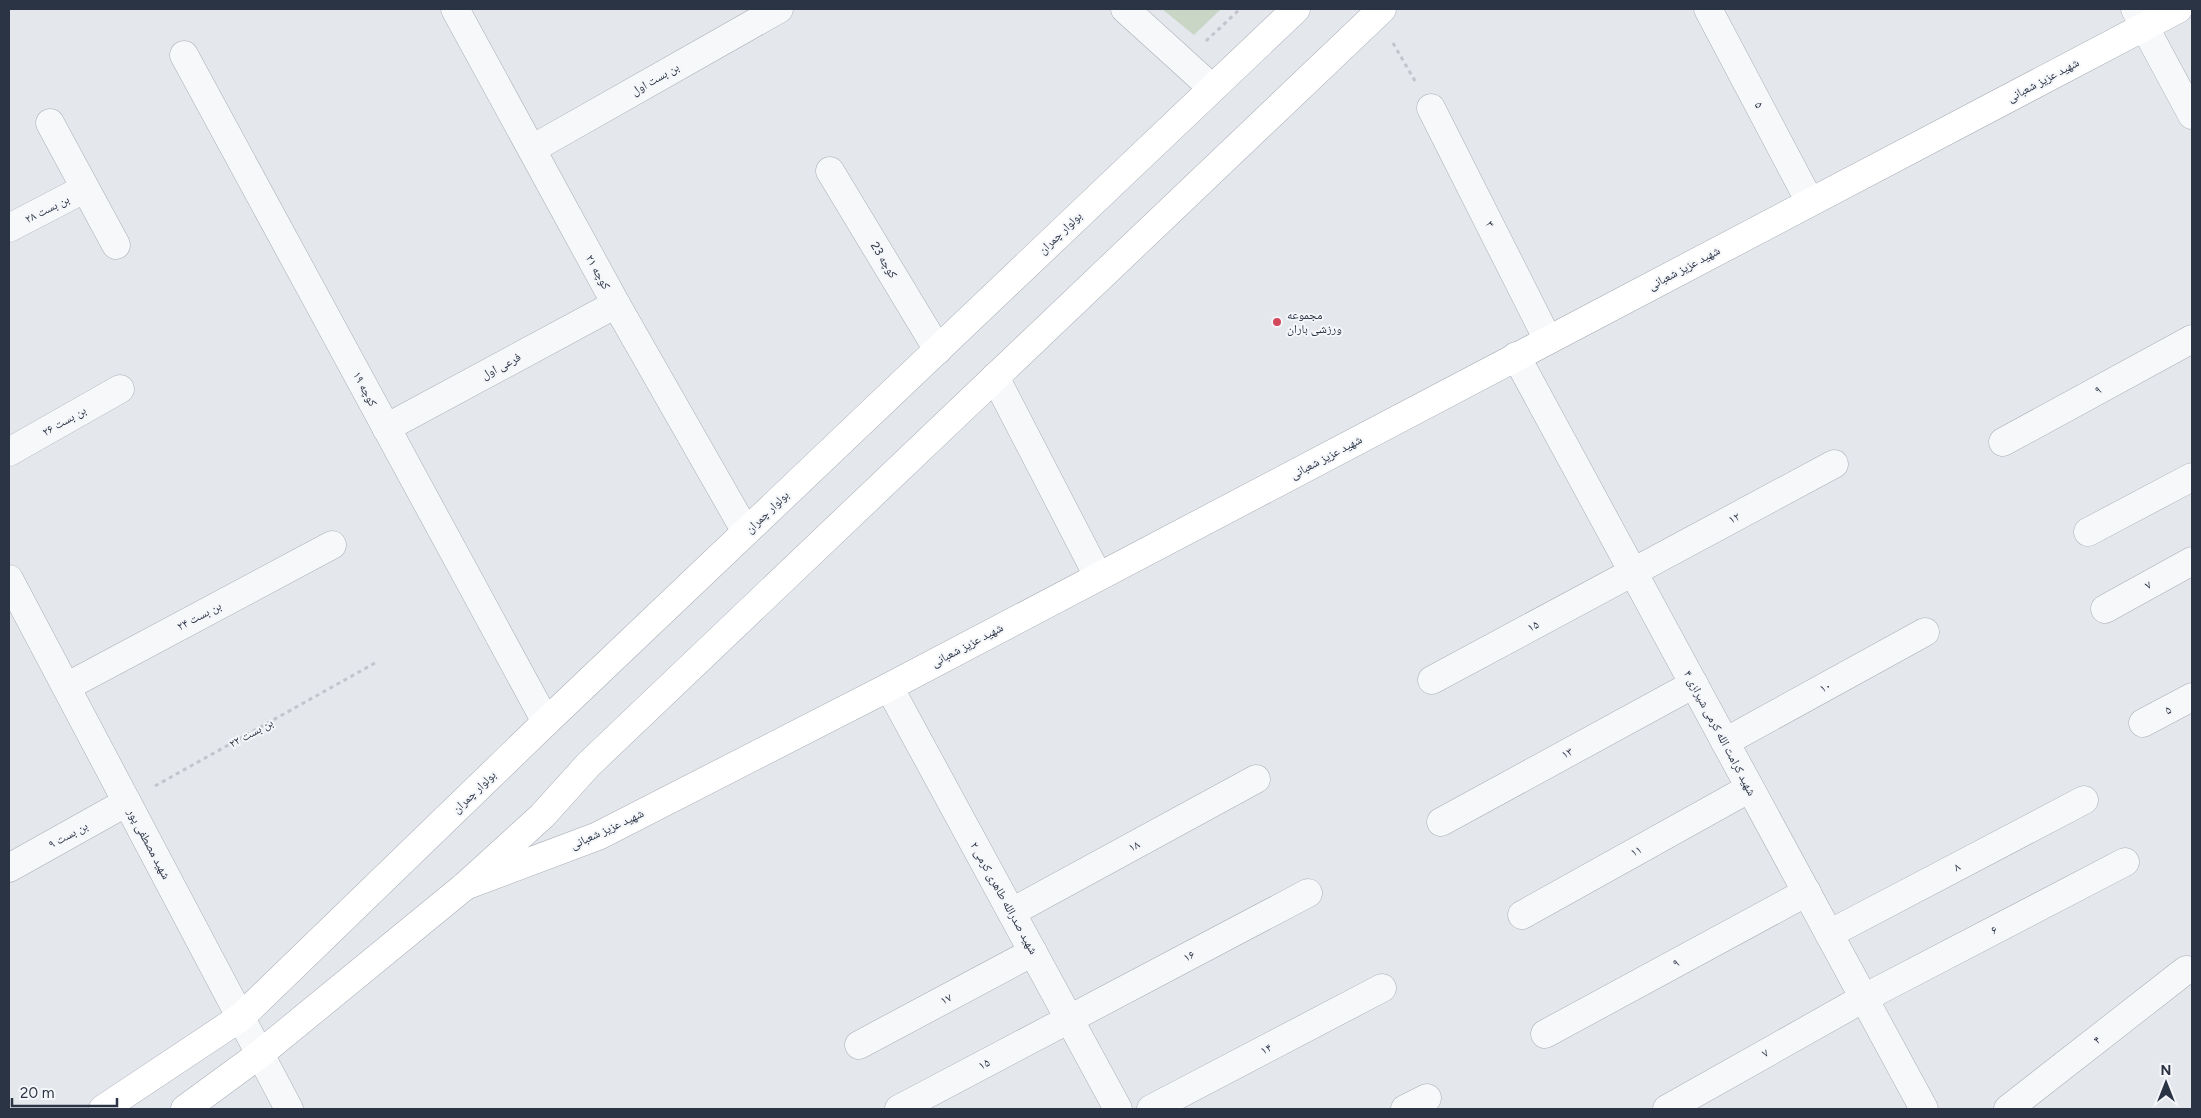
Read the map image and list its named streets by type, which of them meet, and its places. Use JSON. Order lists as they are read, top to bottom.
{
  "streets": {
    "main road": ["شهید عزیز شعبانی", "بولوار چمران"],
    "street": [
      "بن بست اول",
      "۵",
      "بن بست ۲۸",
      "۳",
      "کوچه 23",
      "کوچه ۲۱",
      "فرعی اول",
      "کوچه ۱۹",
      "۹",
      "بن بست ۲۶",
      "۱۲",
      "۷",
      "بن بست ۲۴",
      "۱۵",
      "۱۰",
      "شهید کرامت الله کرمی شیرازی ۴",
      "۱۳",
      "بن بست ۹",
      "شهید مصطفی پور",
      "۱۸",
      "۱۱",
      "۸",
      "شهید صدرالله طاهری کرمی ۲",
      "۶",
      "۱۶",
      "۱۷",
      "۴",
      "۱۴"
    ],
    "path": ["بن بست ۲۲"]
  },
  "crossings": [
    ["بن بست اول", "کوچه ۲۱"],
    ["شهید عزیز شعبانی", "۵"],
    ["شهید عزیز شعبانی", "۳"],
    ["شهید عزیز شعبانی", "شهید کرامت الله کرمی شیرازی ۴"],
    ["شهید عزیز شعبانی", "شهید صدرالله طاهری کرمی ۲"],
    ["بولوار چمران", "کوچه 23"],
    ["بولوار چمران", "کوچه ۲۱"],
    ["بولوار چمران", "کوچه ۱۹"],
    ["بولوار چمران", "شهید مصطفی پور"],
    ["کوچه ۲۱", "فرعی اول"],
    ["فرعی اول", "کوچه ۱۹"],
    ["۹", "شهید کرامت الله کرمی شیرازی ۴"],
    ["۱۲", "۱۵"],
    ["۱۲", "شهید کرامت الله کرمی شیرازی ۴"],
    ["۷", "شهید کرامت الله کرمی شیرازی ۴"],
    ["۷", "۶"],
    ["بن بست ۲۴", "شهید مصطفی پور"],
    ["۱۵", "شهید کرامت الله کرمی شیرازی ۴"],
    ["۱۵", "شهید صدرالله طاهری کرمی ۲"],
    ["۱۵", "۱۶"],
    ["۱۰", "شهید کرامت الله کرمی شیرازی ۴"],
    ["بن بست ۲۲", "بن بست ۹"],
    ["بن بست ۲۲", "شهید مصطفی پور"],
    ["شهید کرامت الله کرمی شیرازی ۴", "۱۳"],
    ["شهید کرامت الله کرمی شیرازی ۴", "۱۱"],
    ["شهید کرامت الله کرمی شیرازی ۴", "۸"],
    ["شهید کرامت الله کرمی شیرازی ۴", "۶"],
    ["بن بست ۹", "شهید مصطفی پور"],
    ["۱۸", "شهید صدرالله طاهری کرمی ۲"],
    ["شهید صدرالله طاهری کرمی ۲", "۱۶"],
    ["شهید صدرالله طاهری کرمی ۲", "۱۷"]
  ],
  "places": ["مجموعه ورزشی باران"],
  "scale_bar": "20 m",
  "north": "top"
}
